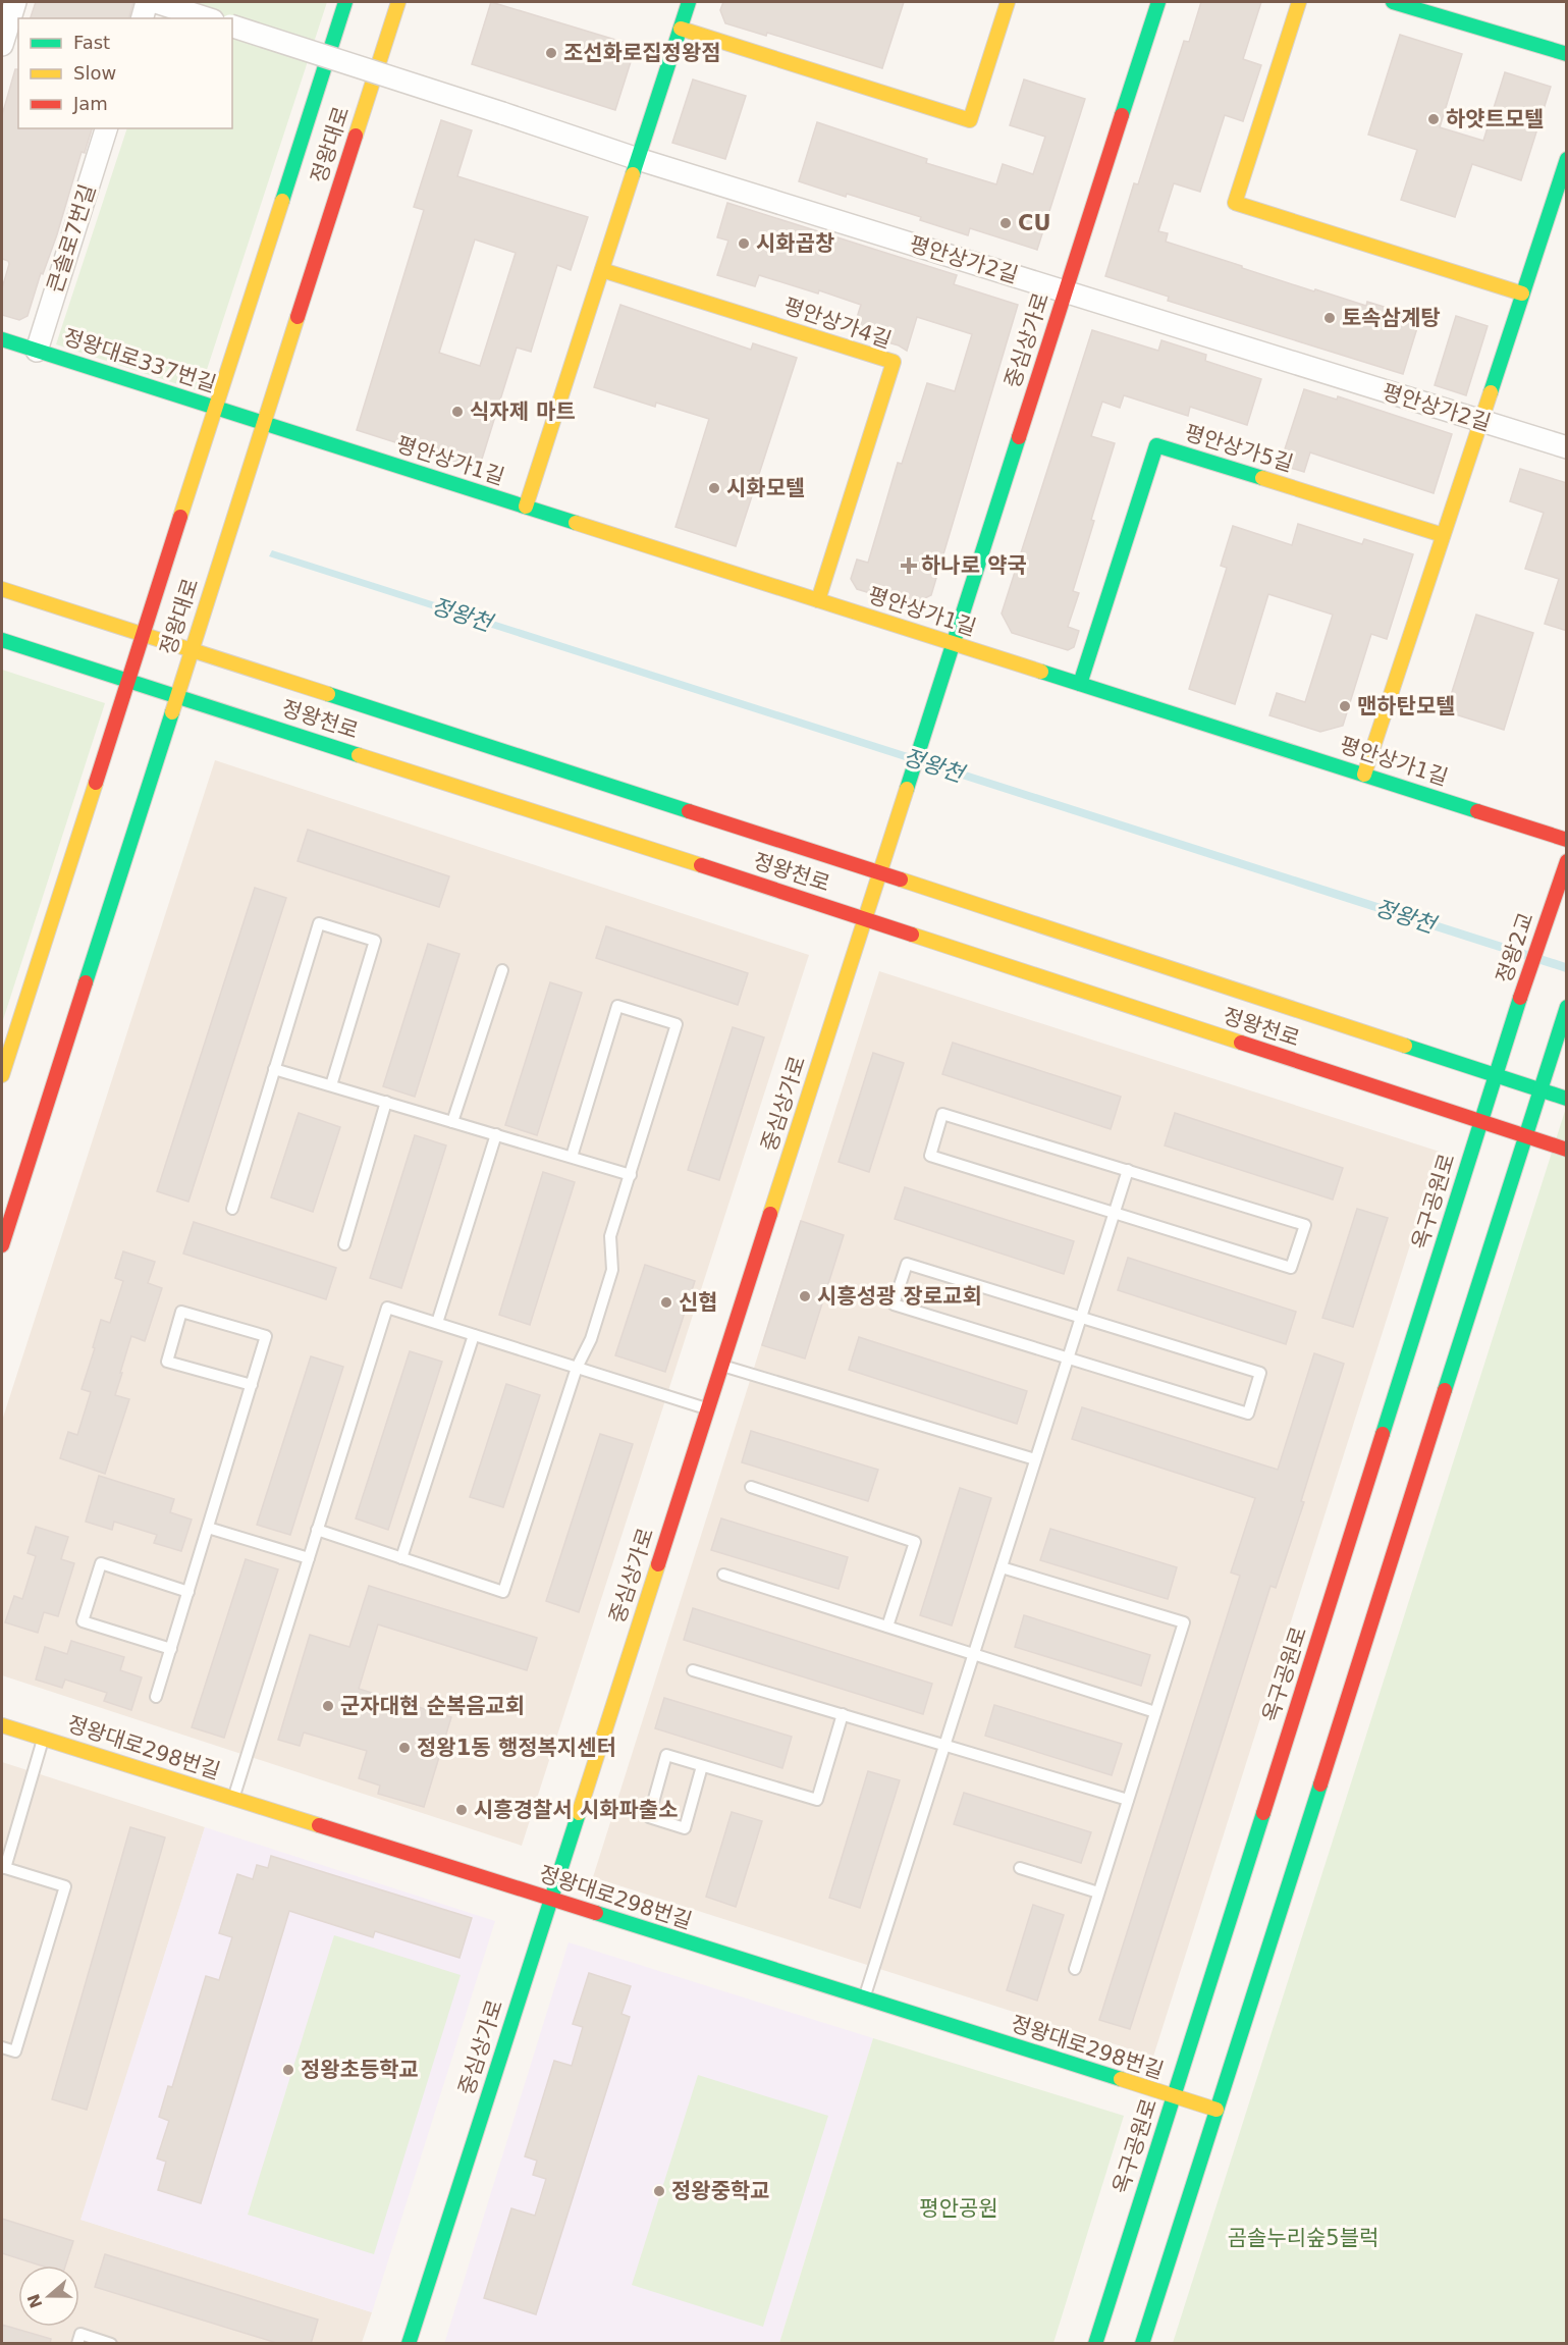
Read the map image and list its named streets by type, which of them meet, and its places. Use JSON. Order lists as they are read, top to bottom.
{
  "streets": {
    "street": [
      "정왕대로",
      "큰솔로7번길",
      "평안상가2길",
      "평안상가4길",
      "중심상가로",
      "정왕대로337번길",
      "평안상가5길",
      "평안상가1길",
      "정왕천로",
      "정왕2교",
      "옥구공원로",
      "정왕대로298번길"
    ]
  },
  "crossings": [
    ["정왕대로", "정왕대로337번길"],
    ["정왕대로", "평안상가1길"],
    ["정왕대로", "정왕천로"],
    ["큰솔로7번길", "정왕대로337번길"],
    ["평안상가2길", "중심상가로"],
    ["평안상가4길", "평안상가1길"],
    ["중심상가로", "평안상가1길"],
    ["중심상가로", "정왕천로"],
    ["중심상가로", "정왕대로298번길"],
    ["정왕대로337번길", "평안상가1길"],
    ["평안상가5길", "평안상가1길"],
    ["정왕천로", "옥구공원로"],
    ["정왕2교", "옥구공원로"],
    ["옥구공원로", "정왕대로298번길"]
  ],
  "water": ["정왕천"],
  "parks": ["평안공원", "곰솔누리숲5블럭"],
  "places": {
    "other": [
      "조선화로집정왕점",
      "하얏트모텔",
      "CU",
      "시화곱창",
      "토속삼계탕",
      "식자제 마트",
      "시화모텔",
      "맨하탄모텔",
      "시흥성광 장로교회",
      "신협",
      "군자대현 순복음교회",
      "정왕1동 행정복지센터",
      "시흥경찰서 시화파출소",
      "정왕초등학교",
      "정왕중학교"
    ],
    "health": ["하나로 약국"]
  },
  "legend": ["Fast", "Slow", "Jam"],
  "north": "left"
}
